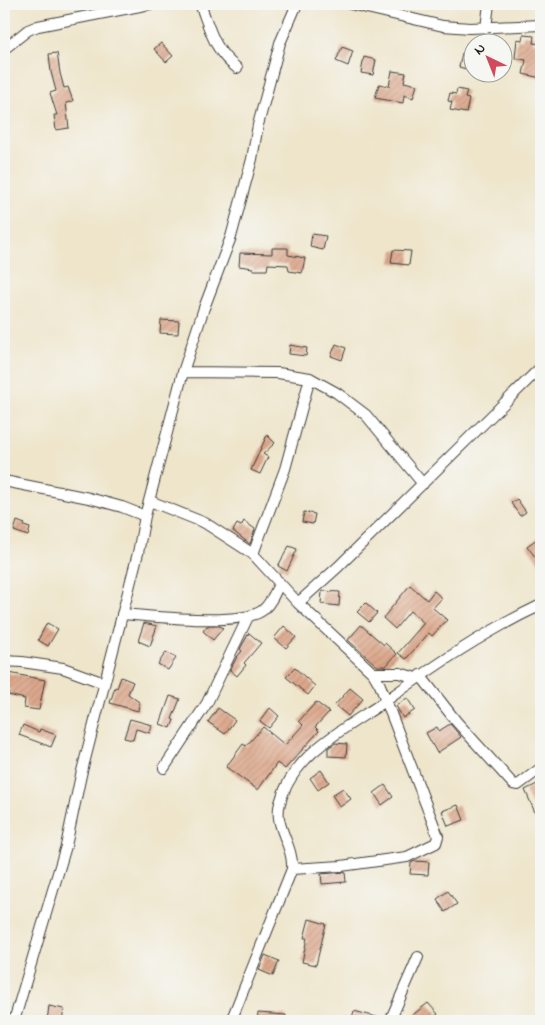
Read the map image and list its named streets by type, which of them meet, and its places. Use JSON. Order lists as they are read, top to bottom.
{
  "north": "top left"
}
